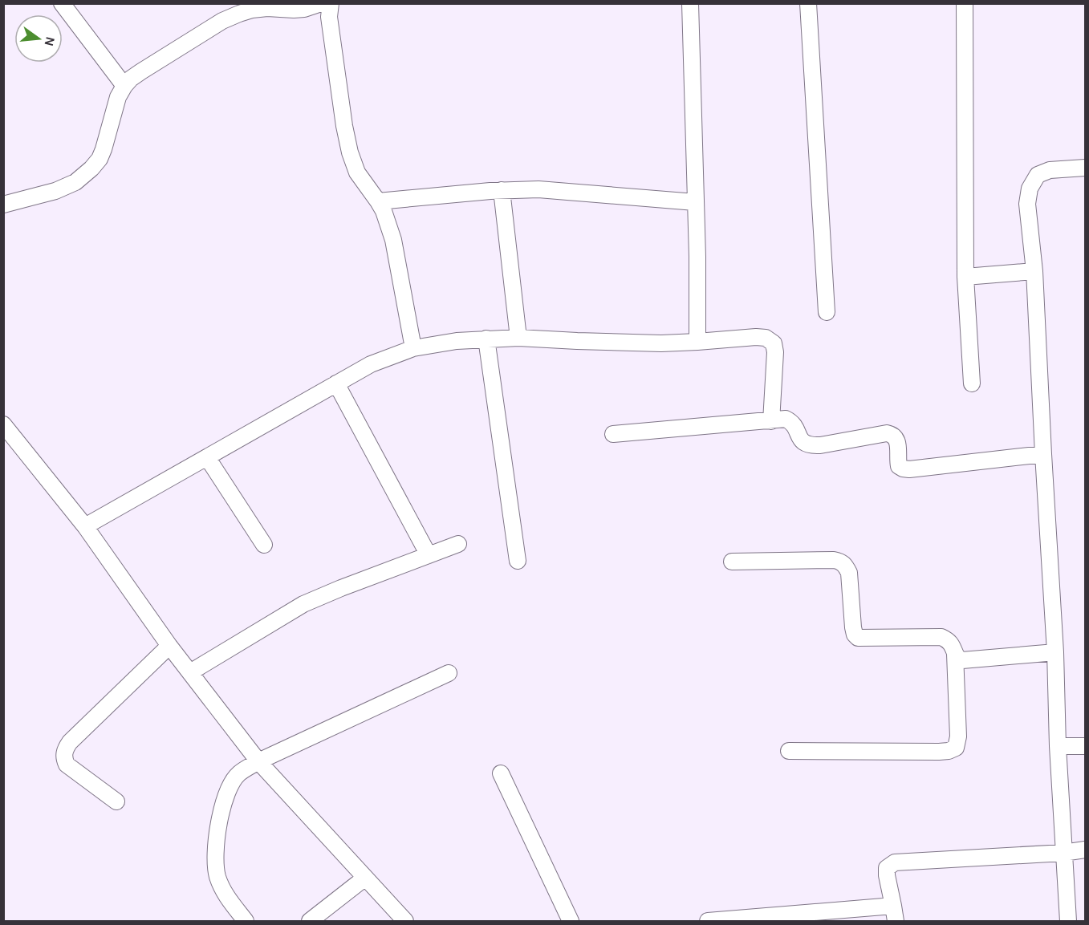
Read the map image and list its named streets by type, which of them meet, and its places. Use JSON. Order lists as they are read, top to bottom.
{
  "north": "right"
}
